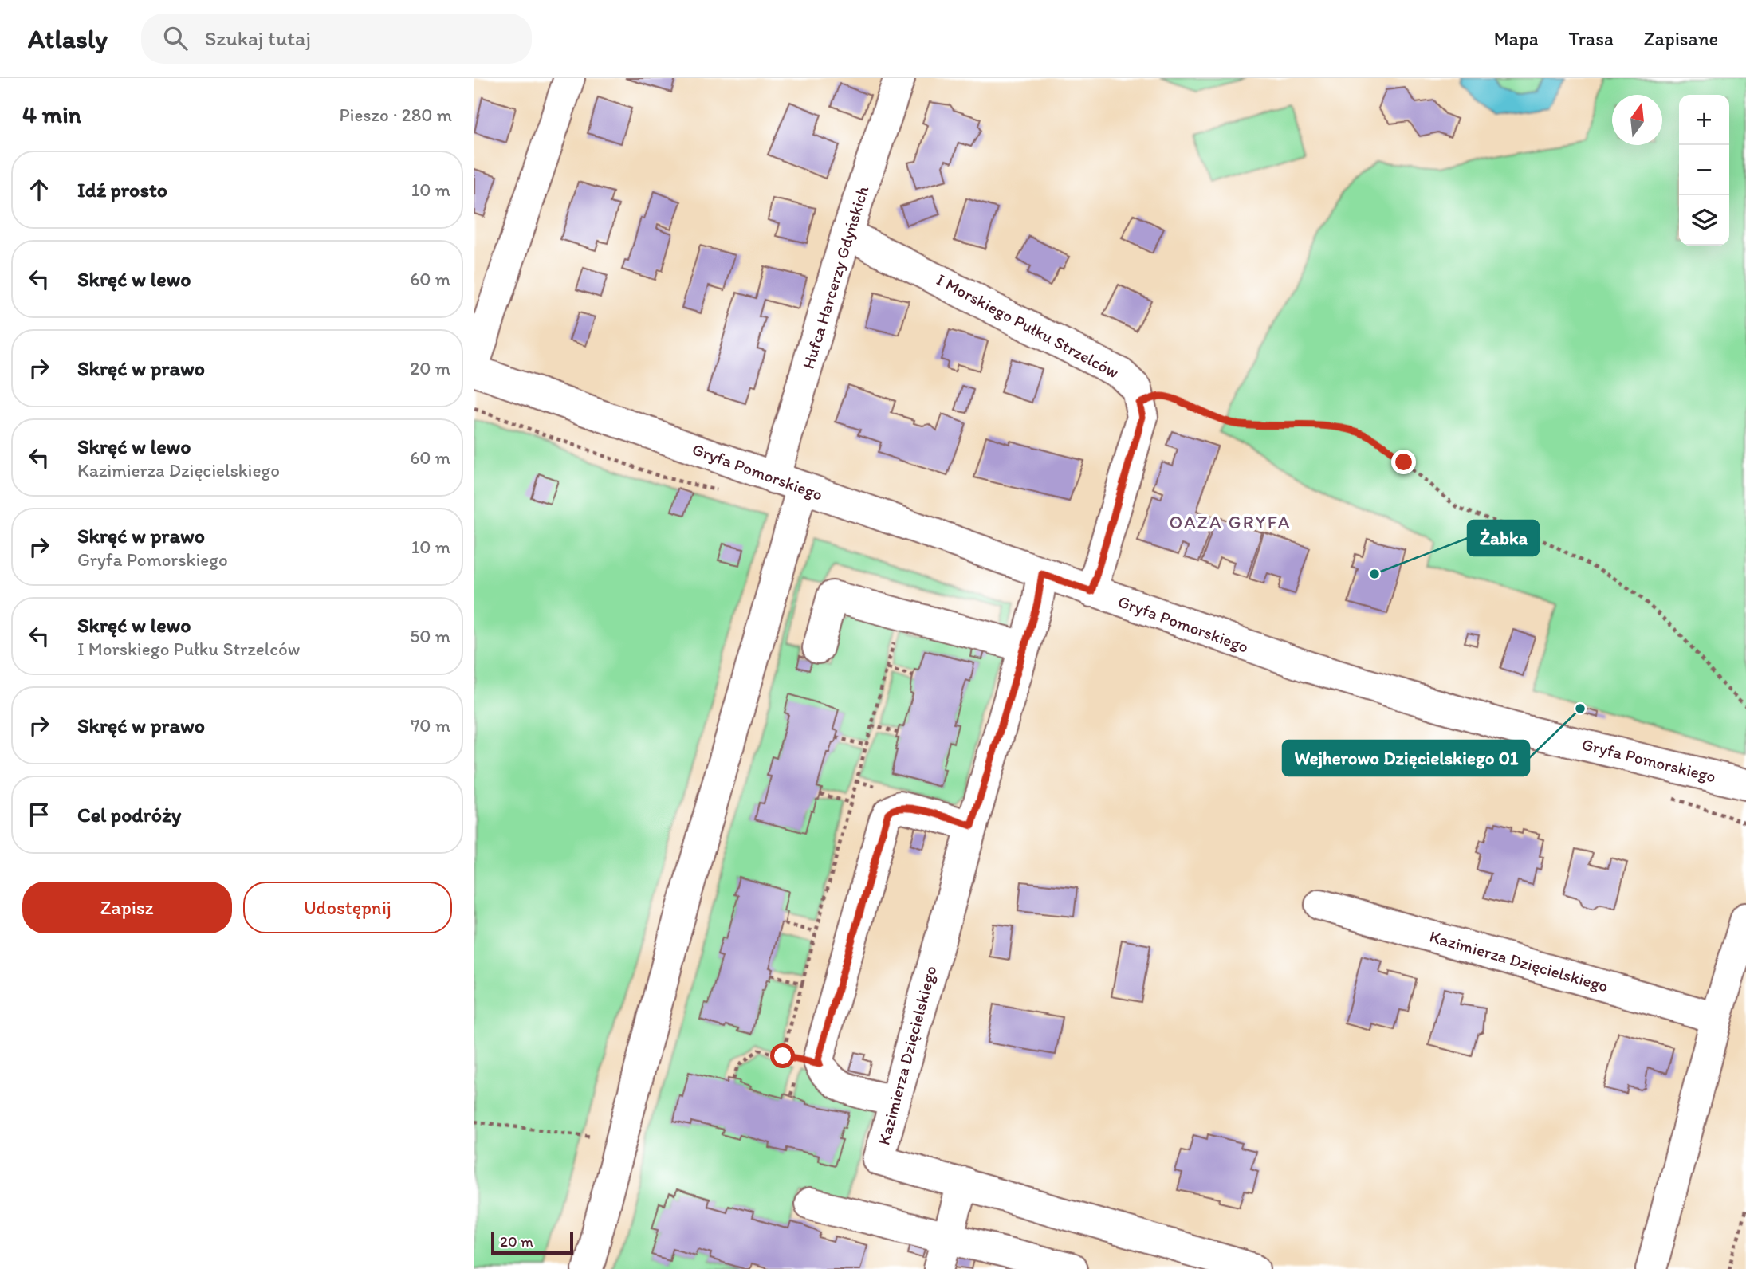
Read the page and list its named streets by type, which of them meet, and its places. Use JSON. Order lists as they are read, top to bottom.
{
  "streets": {
    "street": [
      "Hufca Harcerzy Gdyńskich",
      "I Morskiego Pułku Strzelców",
      "Gryfa Pomorskiego",
      "Kazimierza Dzięcielskiego"
    ]
  },
  "crossings": [
    ["Hufca Harcerzy Gdyńskich", "I Morskiego Pułku Strzelców"],
    ["Hufca Harcerzy Gdyńskich", "Gryfa Pomorskiego"],
    ["I Morskiego Pułku Strzelców", "Gryfa Pomorskiego"],
    ["Gryfa Pomorskiego", "Kazimierza Dzięcielskiego"]
  ],
  "districts": ["OAZA GRYFA"],
  "places": ["Żabka", "Wejherowo Dzięcielskiego 01"],
  "scale_bar": "20 m",
  "north": "top",
  "page": {
    "header": "Atlasly",
    "search": "Szukaj tutaj",
    "nav": ["Mapa", "Trasa", "Zapisane"],
    "heading": ["4 min", "Pieszo · 280 m"],
    "map_buttons": ["+", "−"],
    "list": [
      ["Idź prosto", "10 m"],
      ["Skręć w lewo", "60 m"],
      ["Skręć w prawo", "20 m"],
      ["Skręć w lewo", "Kazimierza Dzięcielskiego", "60 m"],
      ["Skręć w prawo", "Gryfa Pomorskiego", "10 m"],
      ["Skręć w lewo", "I Morskiego Pułku Strzelców", "50 m"],
      ["Skręć w prawo", "70 m"],
      "Cel podróży"
    ],
    "buttons": ["Zapisz", "Udostępnij"],
    "scale": "20 m"
  }
}
